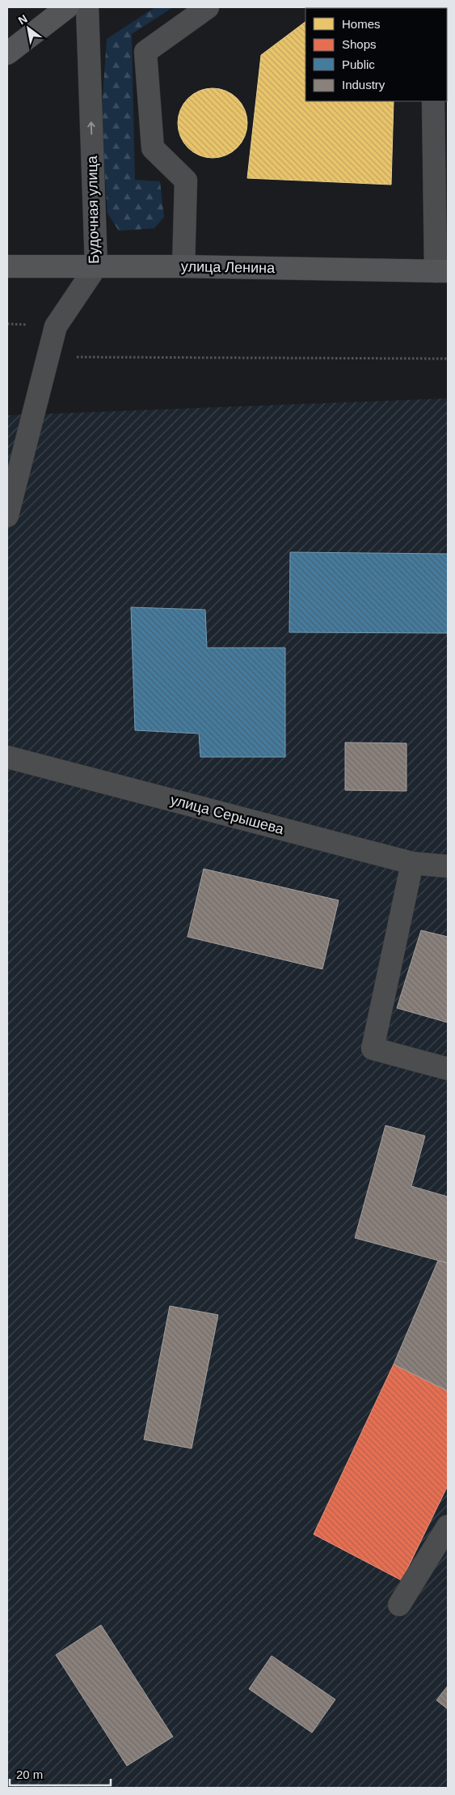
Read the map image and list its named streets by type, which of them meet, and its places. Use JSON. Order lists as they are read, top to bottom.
{
  "streets": {
    "main road": ["улица Ленина"],
    "street": ["Будочная улица", "улица Серышева"]
  },
  "crossings": [
    ["Будочная улица", "улица Ленина"]
  ],
  "one_way": ["Будочная улица"],
  "legend": [
    "Homes",
    "Shops",
    "Public",
    "Industry"
  ],
  "scale_bar": "20 m",
  "north": "top left"
}
